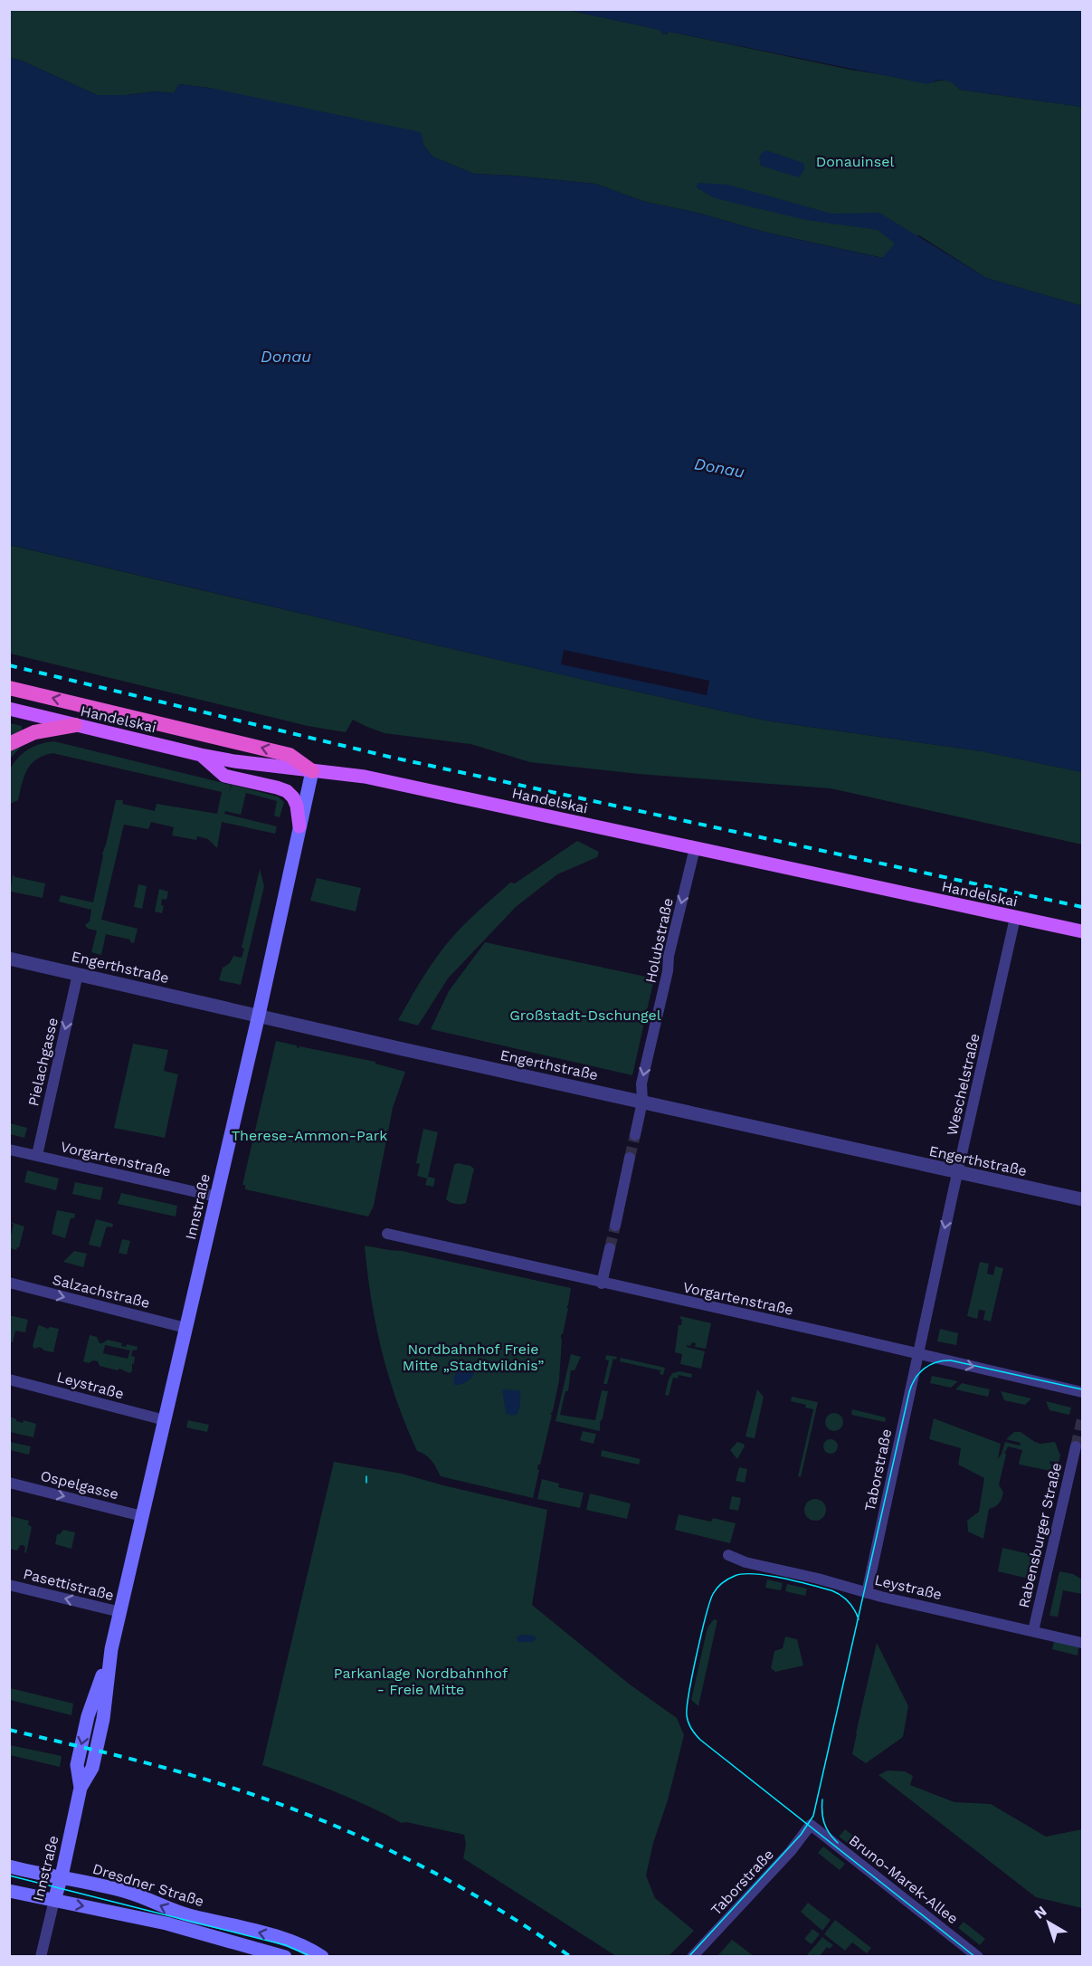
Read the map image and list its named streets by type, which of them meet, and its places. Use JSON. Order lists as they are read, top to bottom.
{
  "streets": {
    "main road": ["Handelskai", "Innstraße", "Dresdner Straße"],
    "street": [
      "Holubstraße",
      "Engerthstraße",
      "Pielachgasse",
      "Weschelstraße",
      "Vorgartenstraße",
      "Salzachstraße",
      "Leystraße",
      "Taborstraße",
      "Ospelgasse",
      "Rabensburger Straße",
      "Pasettistraße",
      "Bruno-Marek-Allee"
    ]
  },
  "crossings": [
    ["Handelskai", "Holubstraße"],
    ["Handelskai", "Weschelstraße"],
    ["Handelskai", "Innstraße"],
    ["Holubstraße", "Engerthstraße"],
    ["Engerthstraße", "Pielachgasse"],
    ["Engerthstraße", "Weschelstraße"],
    ["Engerthstraße", "Innstraße"],
    ["Pielachgasse", "Vorgartenstraße"],
    ["Weschelstraße", "Vorgartenstraße"],
    ["Weschelstraße", "Taborstraße"],
    ["Vorgartenstraße", "Innstraße"],
    ["Vorgartenstraße", "Taborstraße"],
    ["Innstraße", "Salzachstraße"],
    ["Innstraße", "Leystraße"],
    ["Innstraße", "Ospelgasse"],
    ["Innstraße", "Pasettistraße"],
    ["Innstraße", "Dresdner Straße"],
    ["Leystraße", "Taborstraße"],
    ["Leystraße", "Rabensburger Straße"],
    ["Taborstraße", "Bruno-Marek-Allee"]
  ],
  "one_way": [
    "Holubstraße",
    "Pielachgasse",
    "Weschelstraße",
    "Salzachstraße",
    "Ospelgasse",
    "Pasettistraße"
  ],
  "water": ["Donau"],
  "parks": [
    "Donauinsel",
    "Großstadt-Dschungel",
    "Therese-Ammon-Park",
    "Nordbahnhof Freie Mitte „Stadtwildnis”",
    "Parkanlage Nordbahnhof - Freie Mitte"
  ],
  "north": "top left"
}
